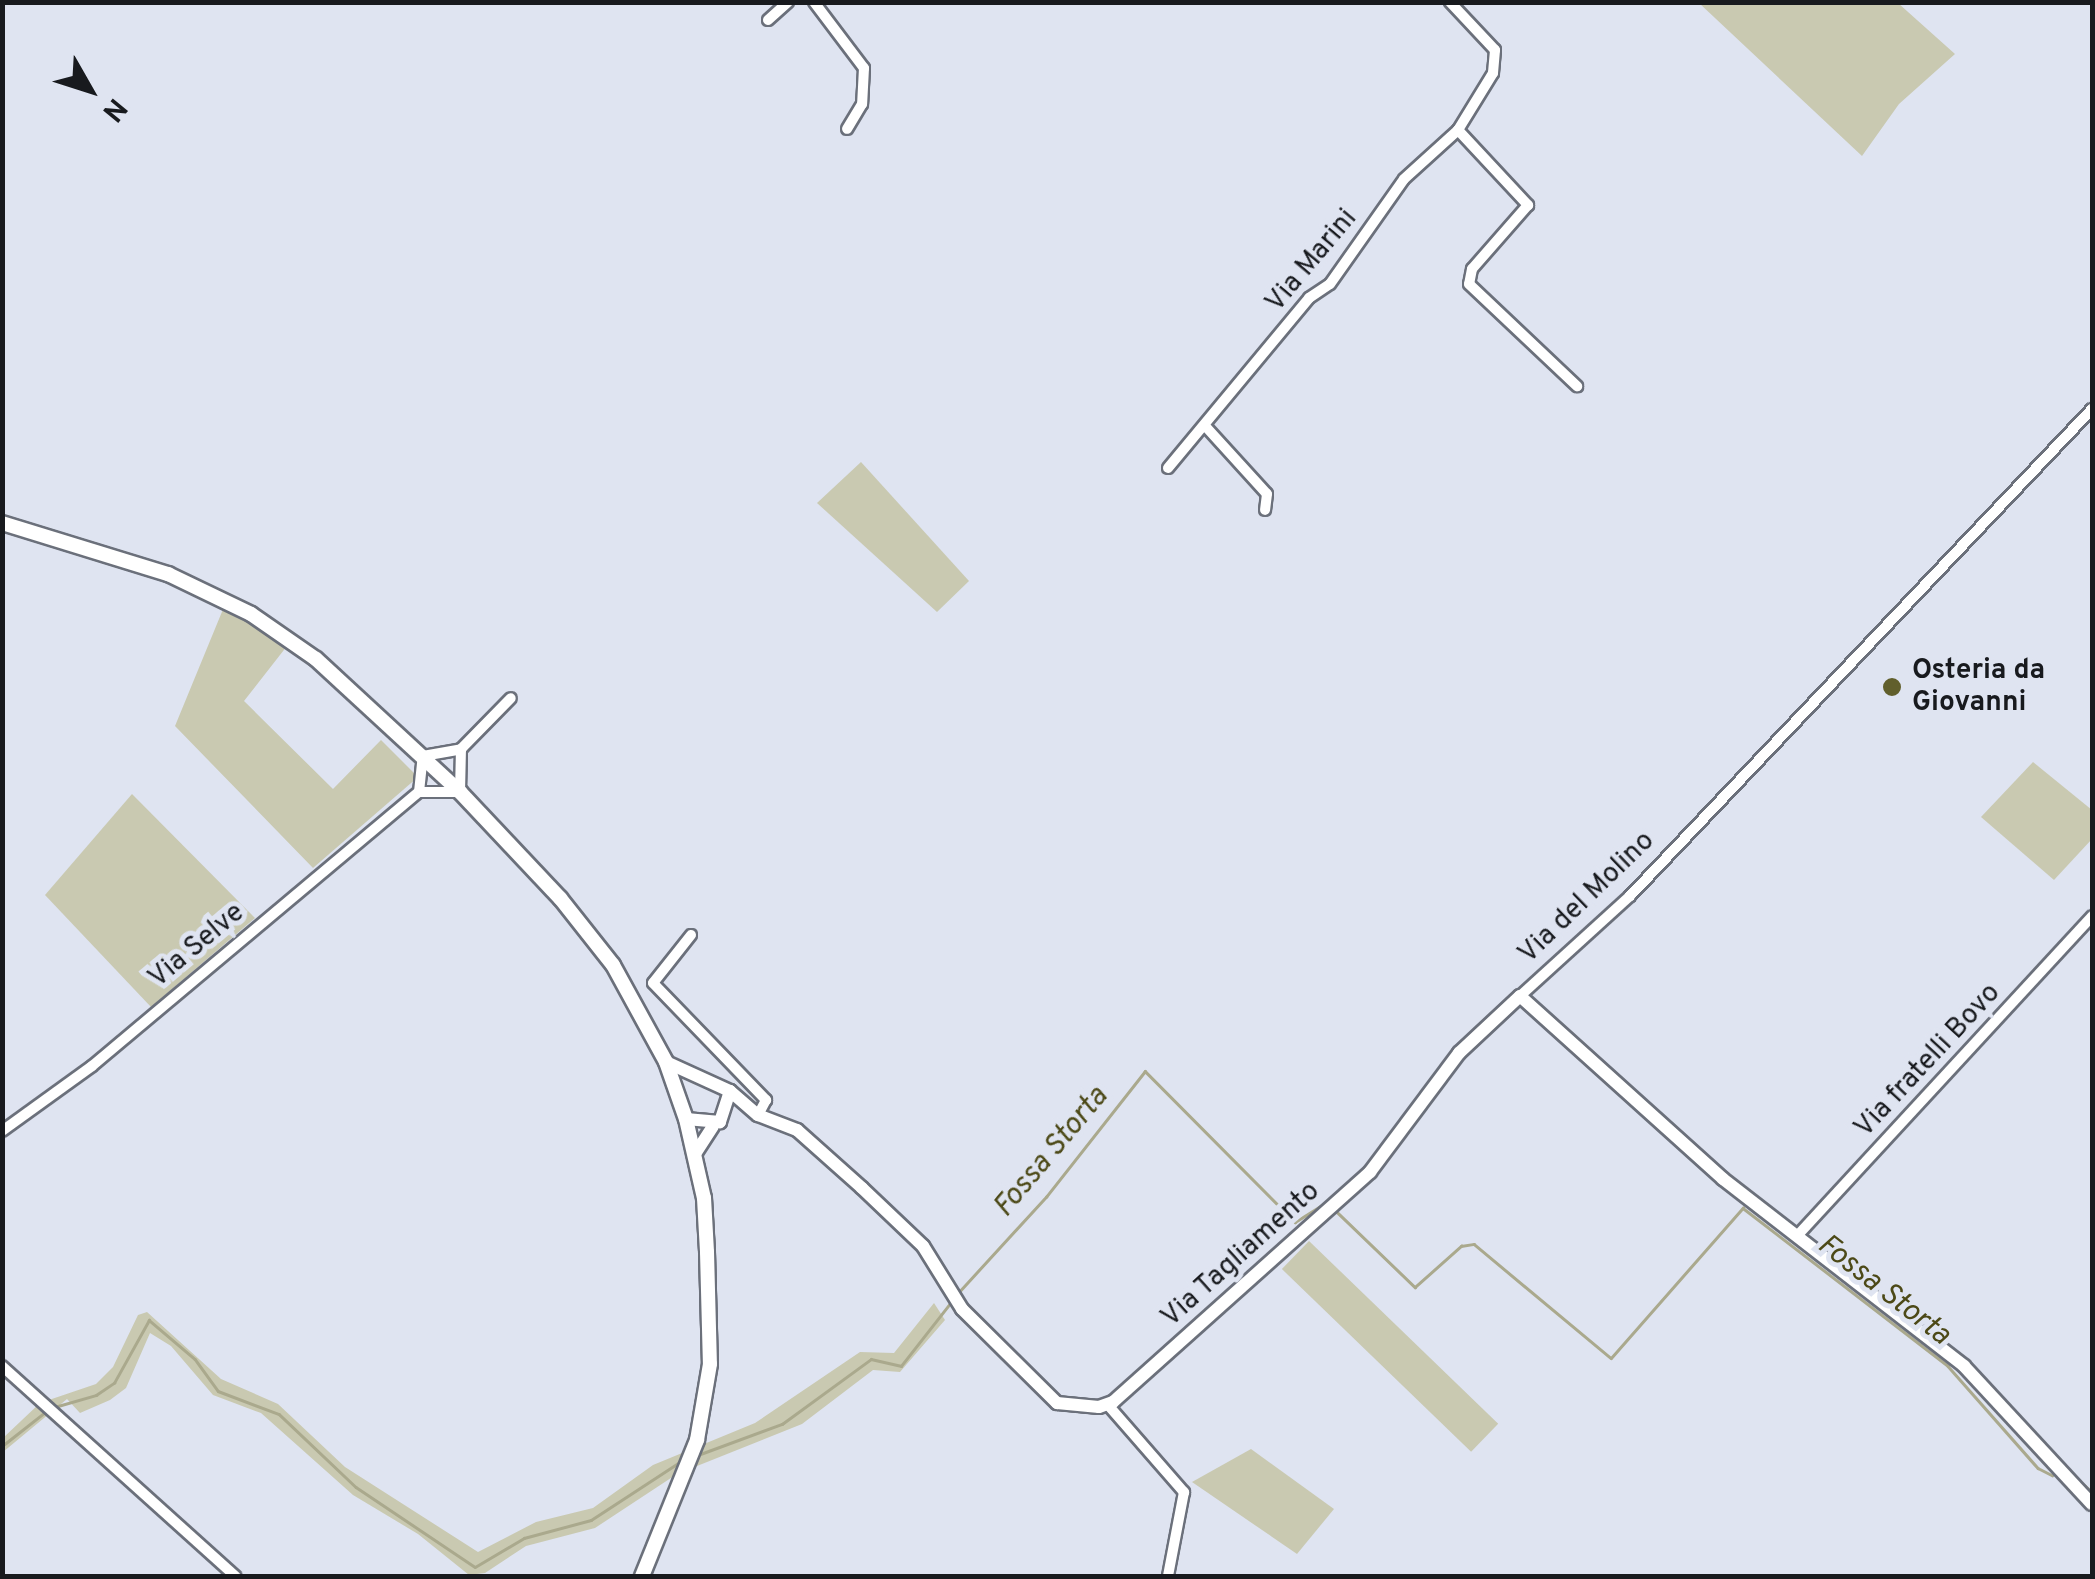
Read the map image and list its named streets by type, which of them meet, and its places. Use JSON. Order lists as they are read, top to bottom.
{
  "streets": {
    "street": [
      "Via Marini",
      "Via del Molino",
      "Via Selve",
      "Via fratelli Bovo",
      "Via Tagliamento"
    ]
  },
  "crossings": [
    ["Via del Molino", "Via fratelli Bovo"],
    ["Via del Molino", "Via Tagliamento"]
  ],
  "water": ["Fossa Storta"],
  "places": ["Osteria da Giovanni"],
  "north": "bottom right"
}
